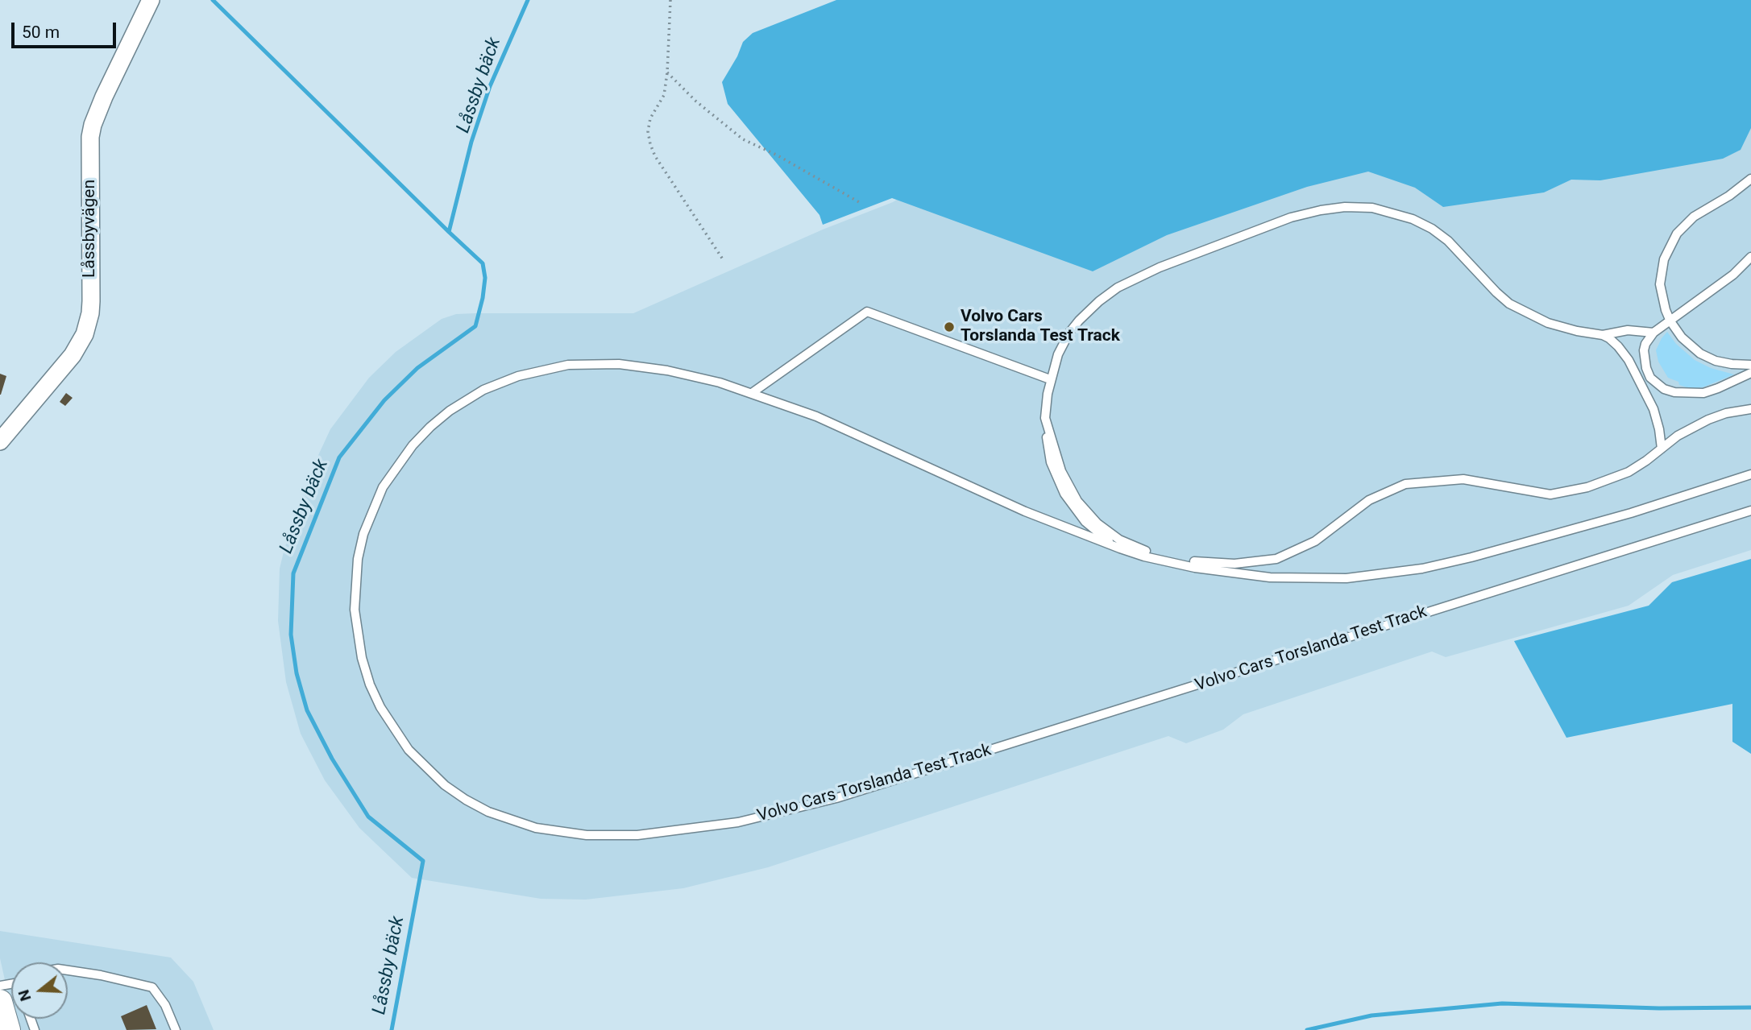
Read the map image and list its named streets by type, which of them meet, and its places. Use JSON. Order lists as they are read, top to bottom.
{
  "streets": {
    "street": ["Låssbyvägen"],
    "lane": ["Volvo Cars Torslanda Test Track"]
  },
  "water": ["Låssby bäck"],
  "places": ["Volvo Cars Torslanda Test Track"],
  "scale_bar": "50 m",
  "north": "left"
}
